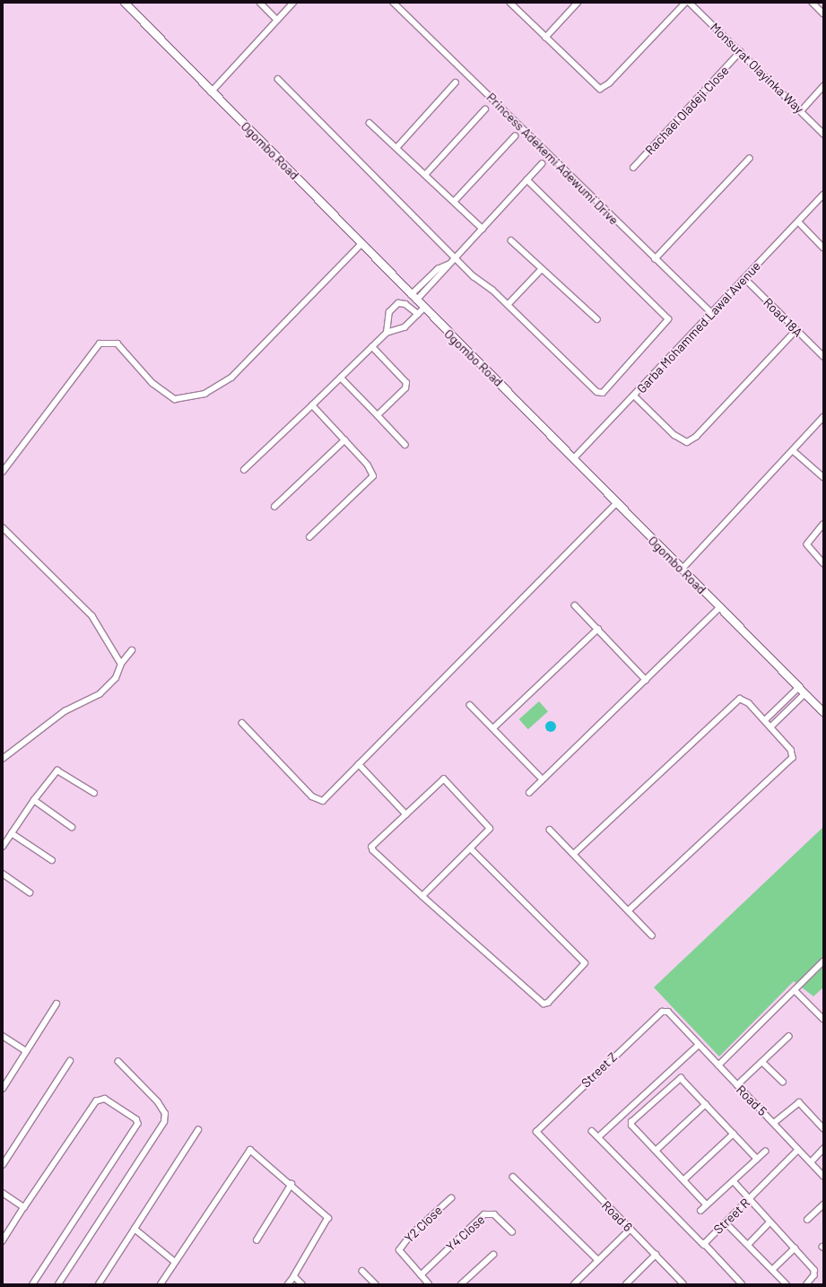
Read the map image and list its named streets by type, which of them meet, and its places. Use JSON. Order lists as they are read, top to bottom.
{
  "streets": {
    "main road": ["Ogombo Road"],
    "street": [
      "Monsurat Olayinka Way",
      "Rachael Oladeji Close",
      "Princess Adekemi Adewumi Drive",
      "Road 18A",
      "Garba Mohammed Lawal Avenue",
      "Street Z",
      "Road 5",
      "Road 6",
      "Street R",
      "Y2 Close",
      "Y4 Close"
    ]
  },
  "crossings": [
    ["Monsurat Olayinka Way", "Rachael Oladeji Close"],
    ["Ogombo Road", "Garba Mohammed Lawal Avenue"],
    ["Princess Adekemi Adewumi Drive", "Garba Mohammed Lawal Avenue"],
    ["Road 18A", "Garba Mohammed Lawal Avenue"],
    ["Street Z", "Road 5"],
    ["Street Z", "Road 6"],
    ["Road 5", "Street R"],
    ["Y2 Close", "Y4 Close"]
  ]
}
